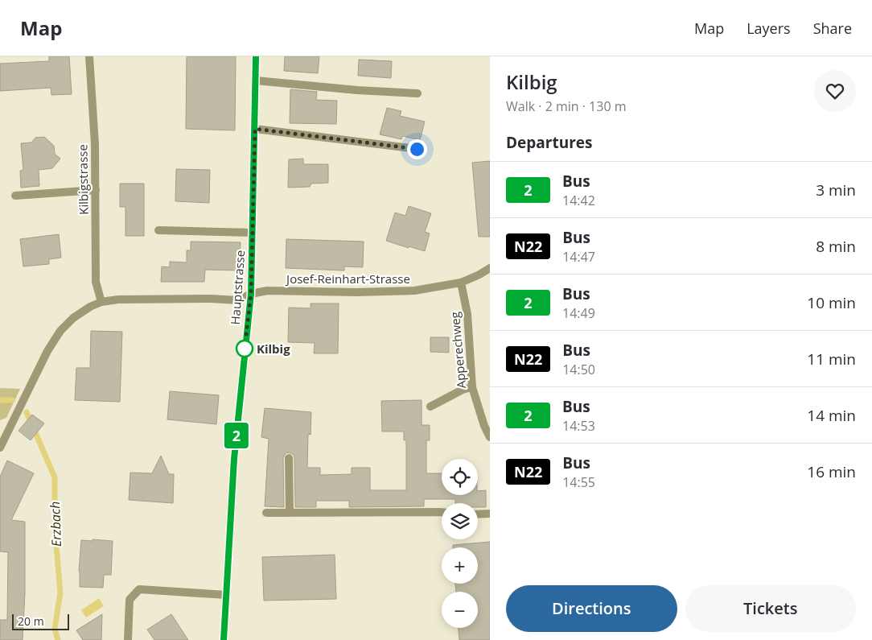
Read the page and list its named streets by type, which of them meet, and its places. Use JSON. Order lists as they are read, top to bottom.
{
  "streets": {
    "main road": ["Hauptstrasse"],
    "street": ["Kilbigstrasse", "Josef-Reinhart-Strasse", "Apperechweg"]
  },
  "crossings": [
    ["Josef-Reinhart-Strasse", "Hauptstrasse"],
    ["Josef-Reinhart-Strasse", "Apperechweg"]
  ],
  "water": ["Erzbach"],
  "places": ["Kilbig"],
  "lines": ["bus line 2"],
  "scale_bar": "20 m",
  "page": {
    "header": "Map",
    "nav": ["Map", "Layers", "Share"],
    "on_map": "2",
    "heading": [
      ["Kilbig", "Walk · 2 min · 130 m"],
      "Departures"
    ],
    "list": [
      {
        "mark": "2",
        "name": "Bus",
        "note": "14:42",
        "value": "3 min"
      },
      {
        "mark": "N22",
        "name": "Bus",
        "note": "14:47",
        "value": "8 min"
      },
      {
        "mark": "2",
        "name": "Bus",
        "note": "14:49",
        "value": "10 min"
      },
      {
        "mark": "N22",
        "name": "Bus",
        "note": "14:50",
        "value": "11 min"
      },
      {
        "mark": "2",
        "name": "Bus",
        "note": "14:53",
        "value": "14 min"
      },
      {
        "mark": "N22",
        "name": "Bus",
        "note": "14:55",
        "value": "16 min"
      }
    ],
    "map_buttons": ["+", "−"],
    "buttons": ["Directions", "Tickets"],
    "scale": "20 m"
  }
}
